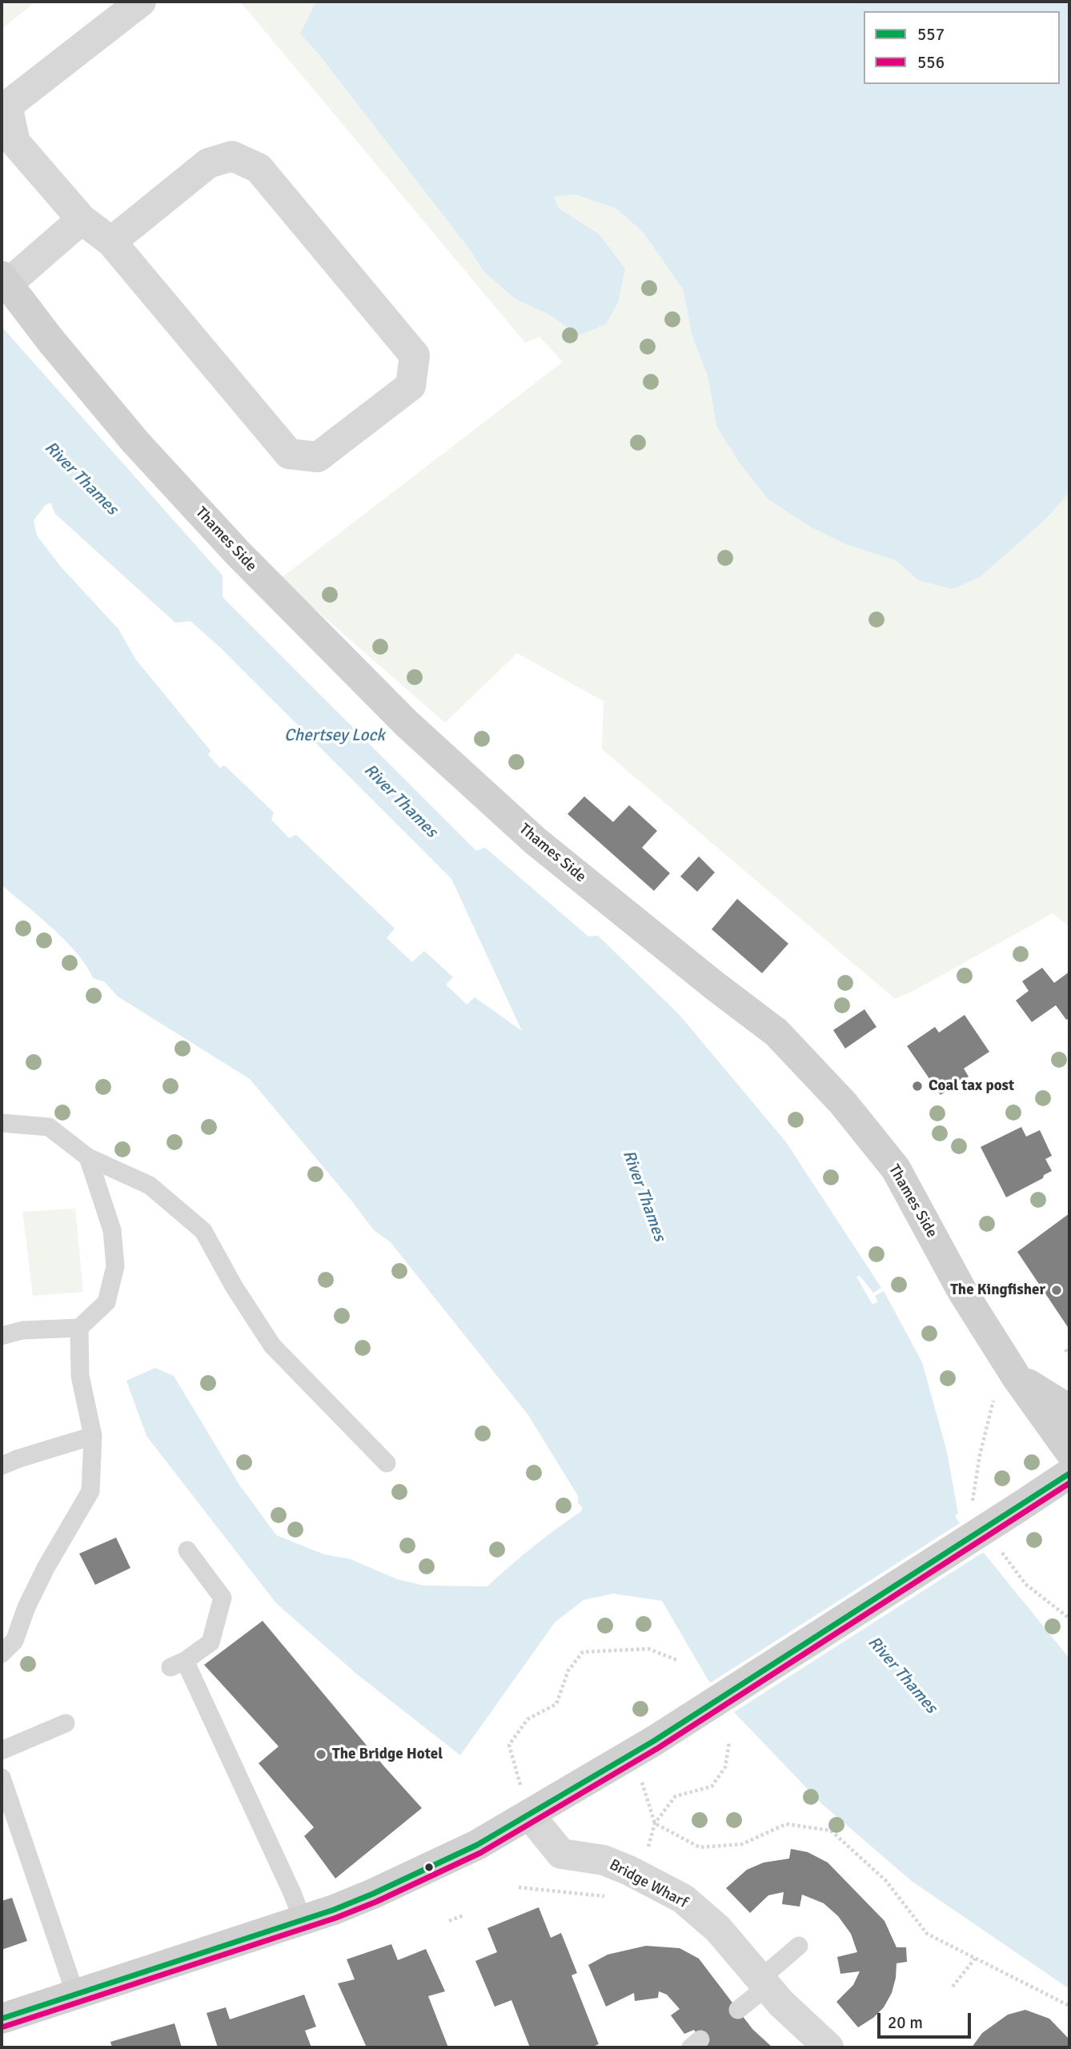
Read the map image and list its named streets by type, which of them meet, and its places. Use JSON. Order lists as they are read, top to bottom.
{
  "streets": {
    "street": ["Thames Side", "Bridge Wharf"]
  },
  "water": ["River Thames", "Chertsey Lock"],
  "places": ["Coal tax post", "The Kingfisher", "The Bridge Hotel"],
  "lines": ["transit line 557", "transit line 556"],
  "legend": ["557", "556"],
  "scale_bar": "20 m"
}
